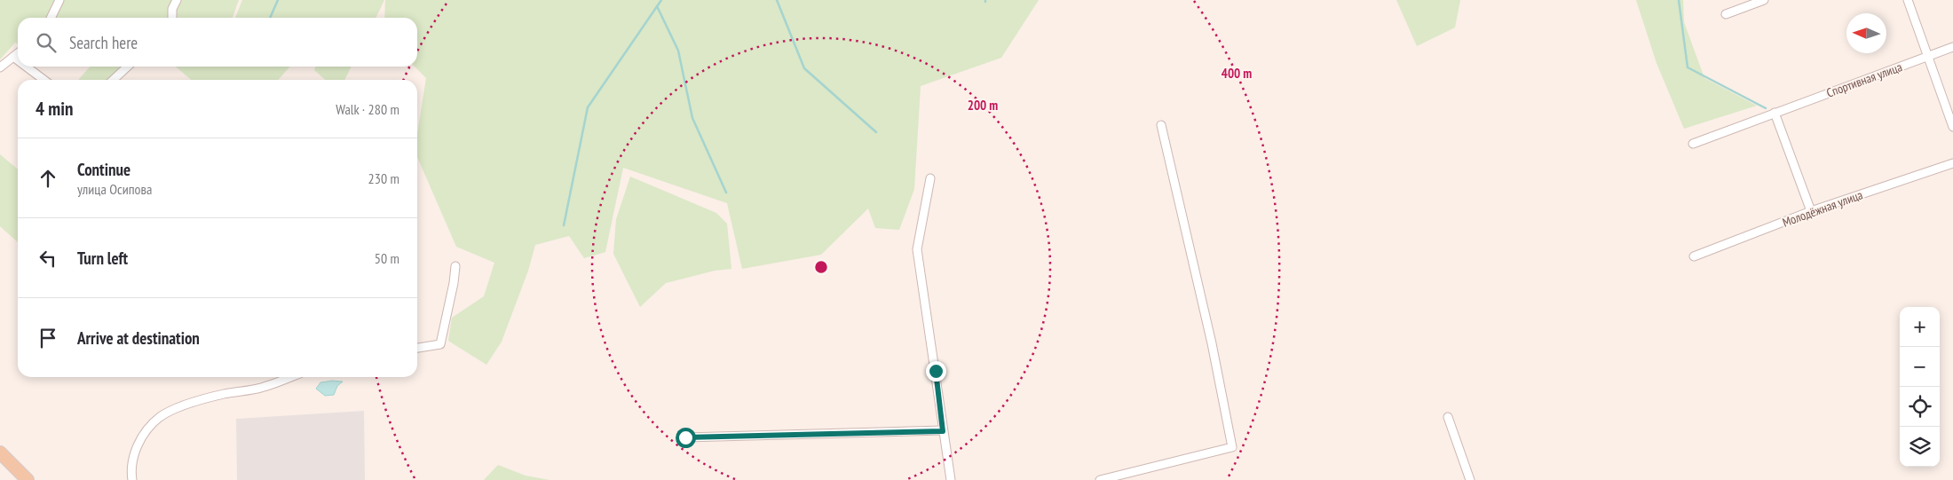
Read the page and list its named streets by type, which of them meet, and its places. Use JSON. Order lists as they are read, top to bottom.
{
  "streets": {
    "street": ["Спортивная улица", "Молодёжная улица"]
  },
  "north": "left",
  "page": {
    "search": "Search here",
    "heading": ["4 min", "Walk · 280 m"],
    "list": [
      ["Continue", "улица Осипова", "230 m"],
      ["Turn left", "50 m"],
      "Arrive at destination"
    ],
    "map_buttons": ["+", "−"]
  },
  "rings": ["400 m", "200 m"]
}
